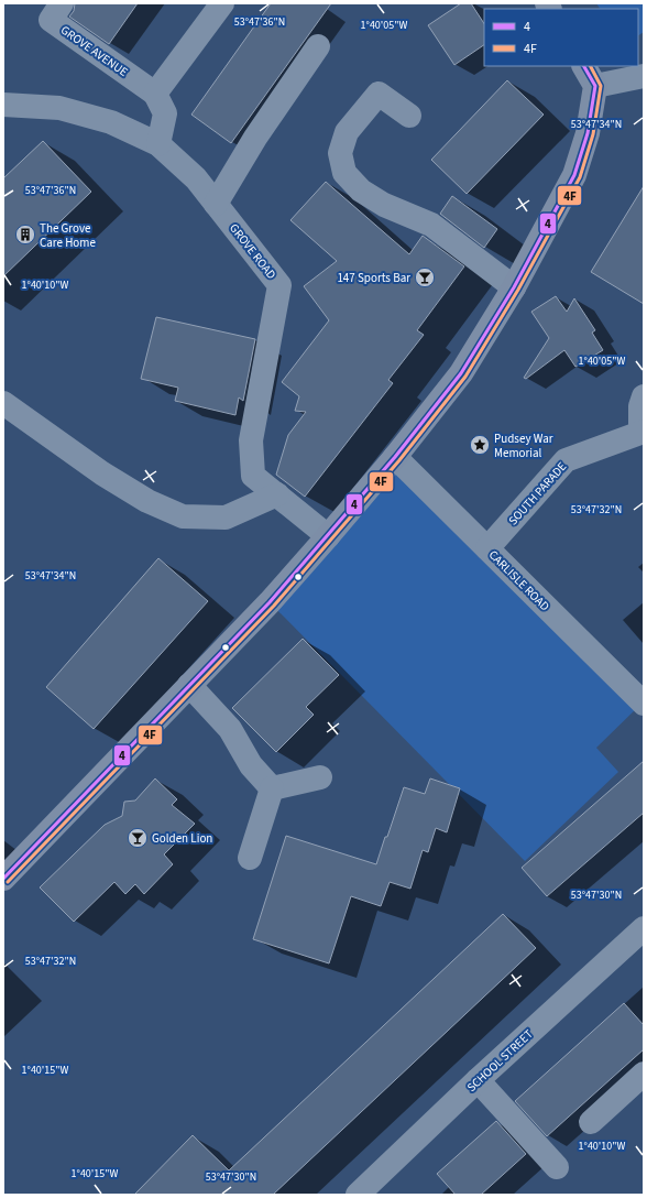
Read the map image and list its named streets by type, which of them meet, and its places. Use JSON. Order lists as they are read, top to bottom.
{
  "streets": {
    "street": [
      "GROVE AVENUE",
      "GROVE ROAD",
      "SOUTH PARADE",
      "CARLISLE ROAD",
      "SCHOOL STREET"
    ]
  },
  "crossings": [
    ["SOUTH PARADE", "CARLISLE ROAD"]
  ],
  "places": {
    "building": ["The Grove Care Home"],
    "bar": ["147 Sports Bar", "Golden Lion"],
    "place": ["Pudsey War Memorial"]
  },
  "lines": ["transit line 4", "transit line 4F"],
  "legend": ["4", "4F"],
  "coordinates": [
    "53°47'36\"N",
    "1°40'05\"W",
    "53°47'34\"N",
    "1°40'10\"W",
    "53°47'32\"N",
    "53°47'30\"N",
    "1°40'15\"W"
  ]
}
